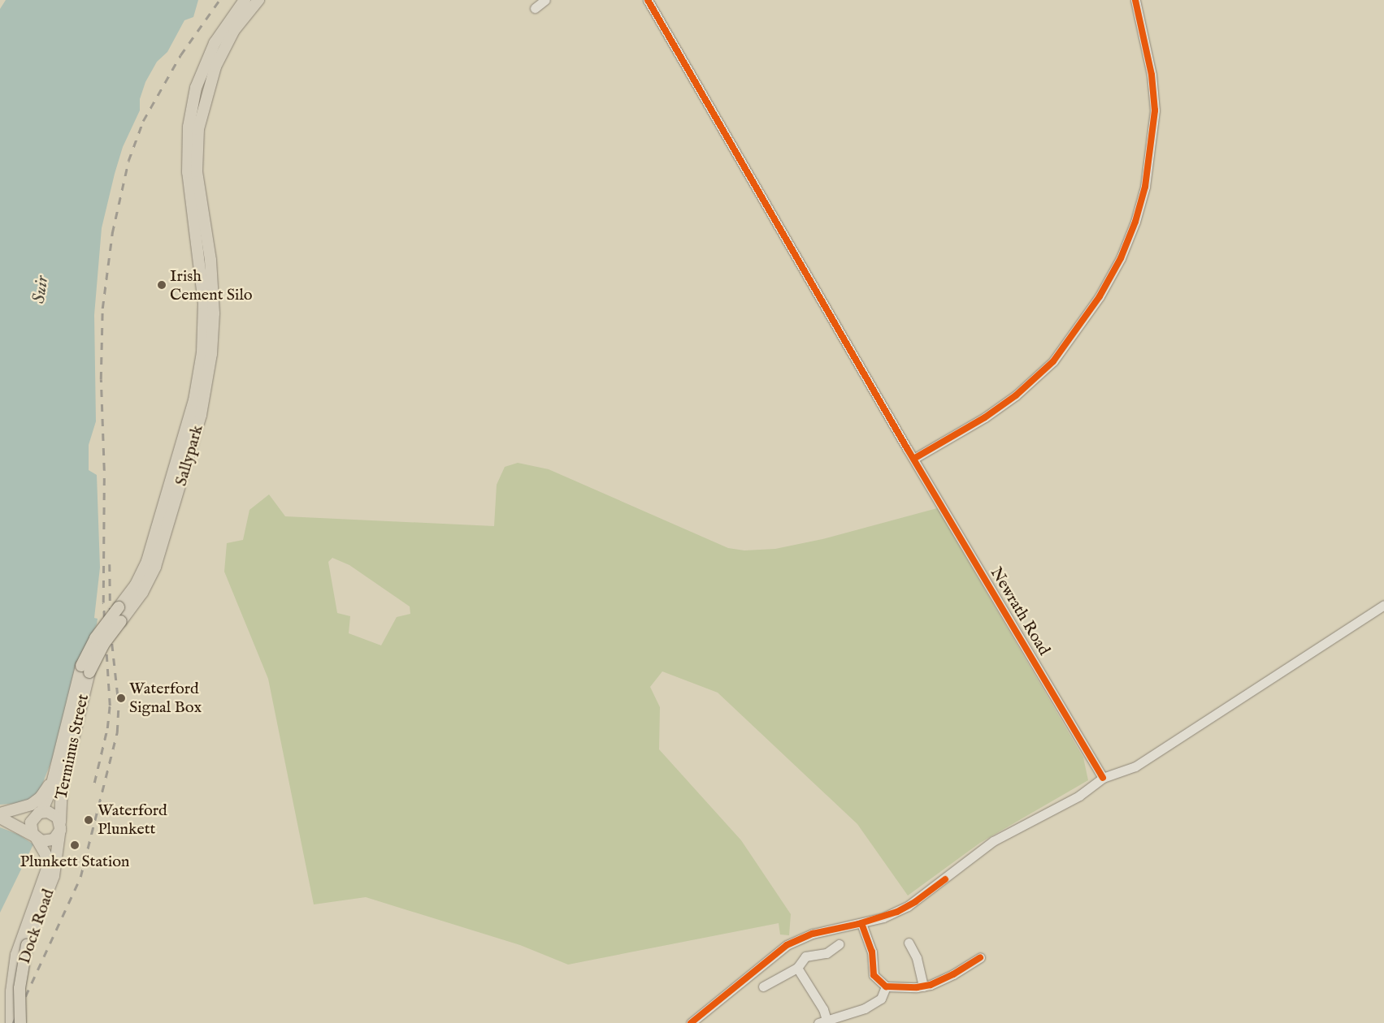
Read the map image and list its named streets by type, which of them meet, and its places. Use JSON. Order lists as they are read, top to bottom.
{
  "streets": {
    "main road": ["Sallypark", "Terminus Street", "Dock Road"],
    "street": ["Newrath Road"]
  },
  "crossings": [
    ["Sallypark", "Terminus Street"],
    ["Terminus Street", "Dock Road"]
  ],
  "water": ["Suir"],
  "places": [
    "Irish Cement Silo",
    "Waterford Signal Box",
    "Waterford Plunkett",
    "Plunkett Station"
  ]
}
